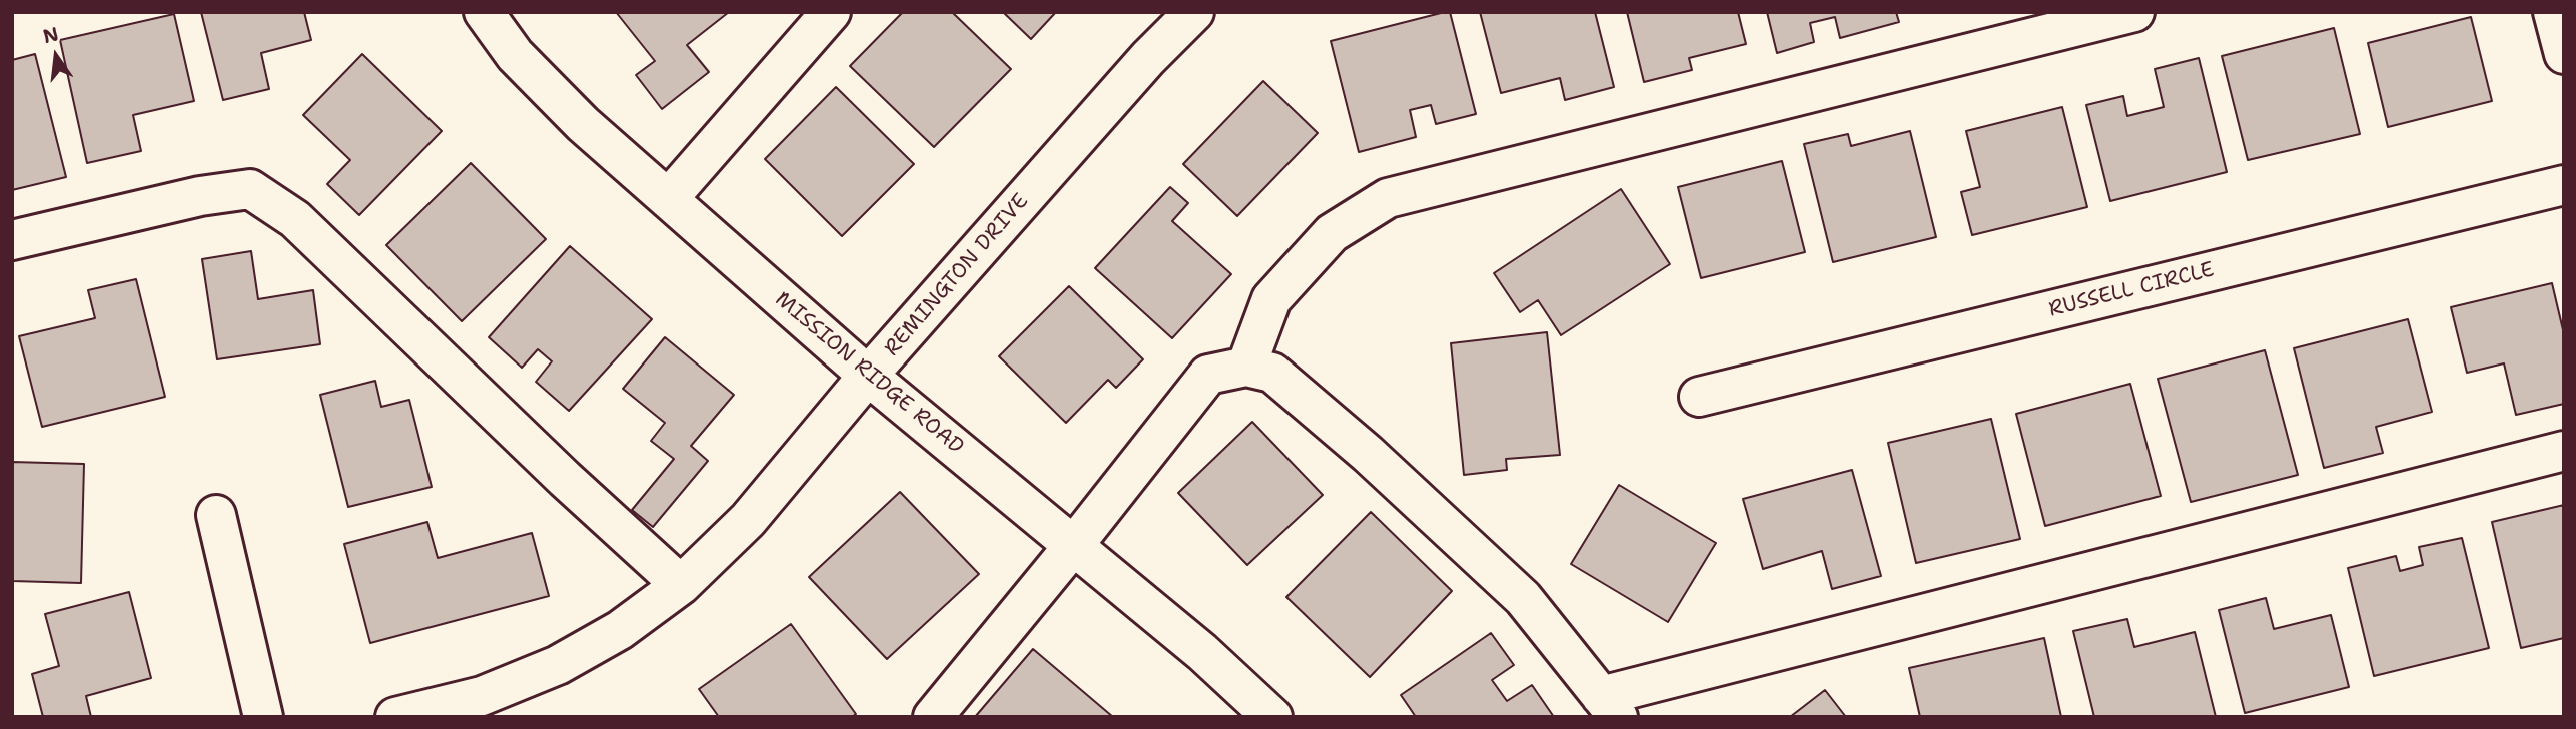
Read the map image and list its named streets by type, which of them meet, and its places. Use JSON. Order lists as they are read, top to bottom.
{
  "streets": {
    "street": ["REMINGTON DRIVE", "RUSSELL CIRCLE", "MISSION RIDGE ROAD"]
  },
  "crossings": [
    ["REMINGTON DRIVE", "MISSION RIDGE ROAD"]
  ],
  "north": "top"
}
